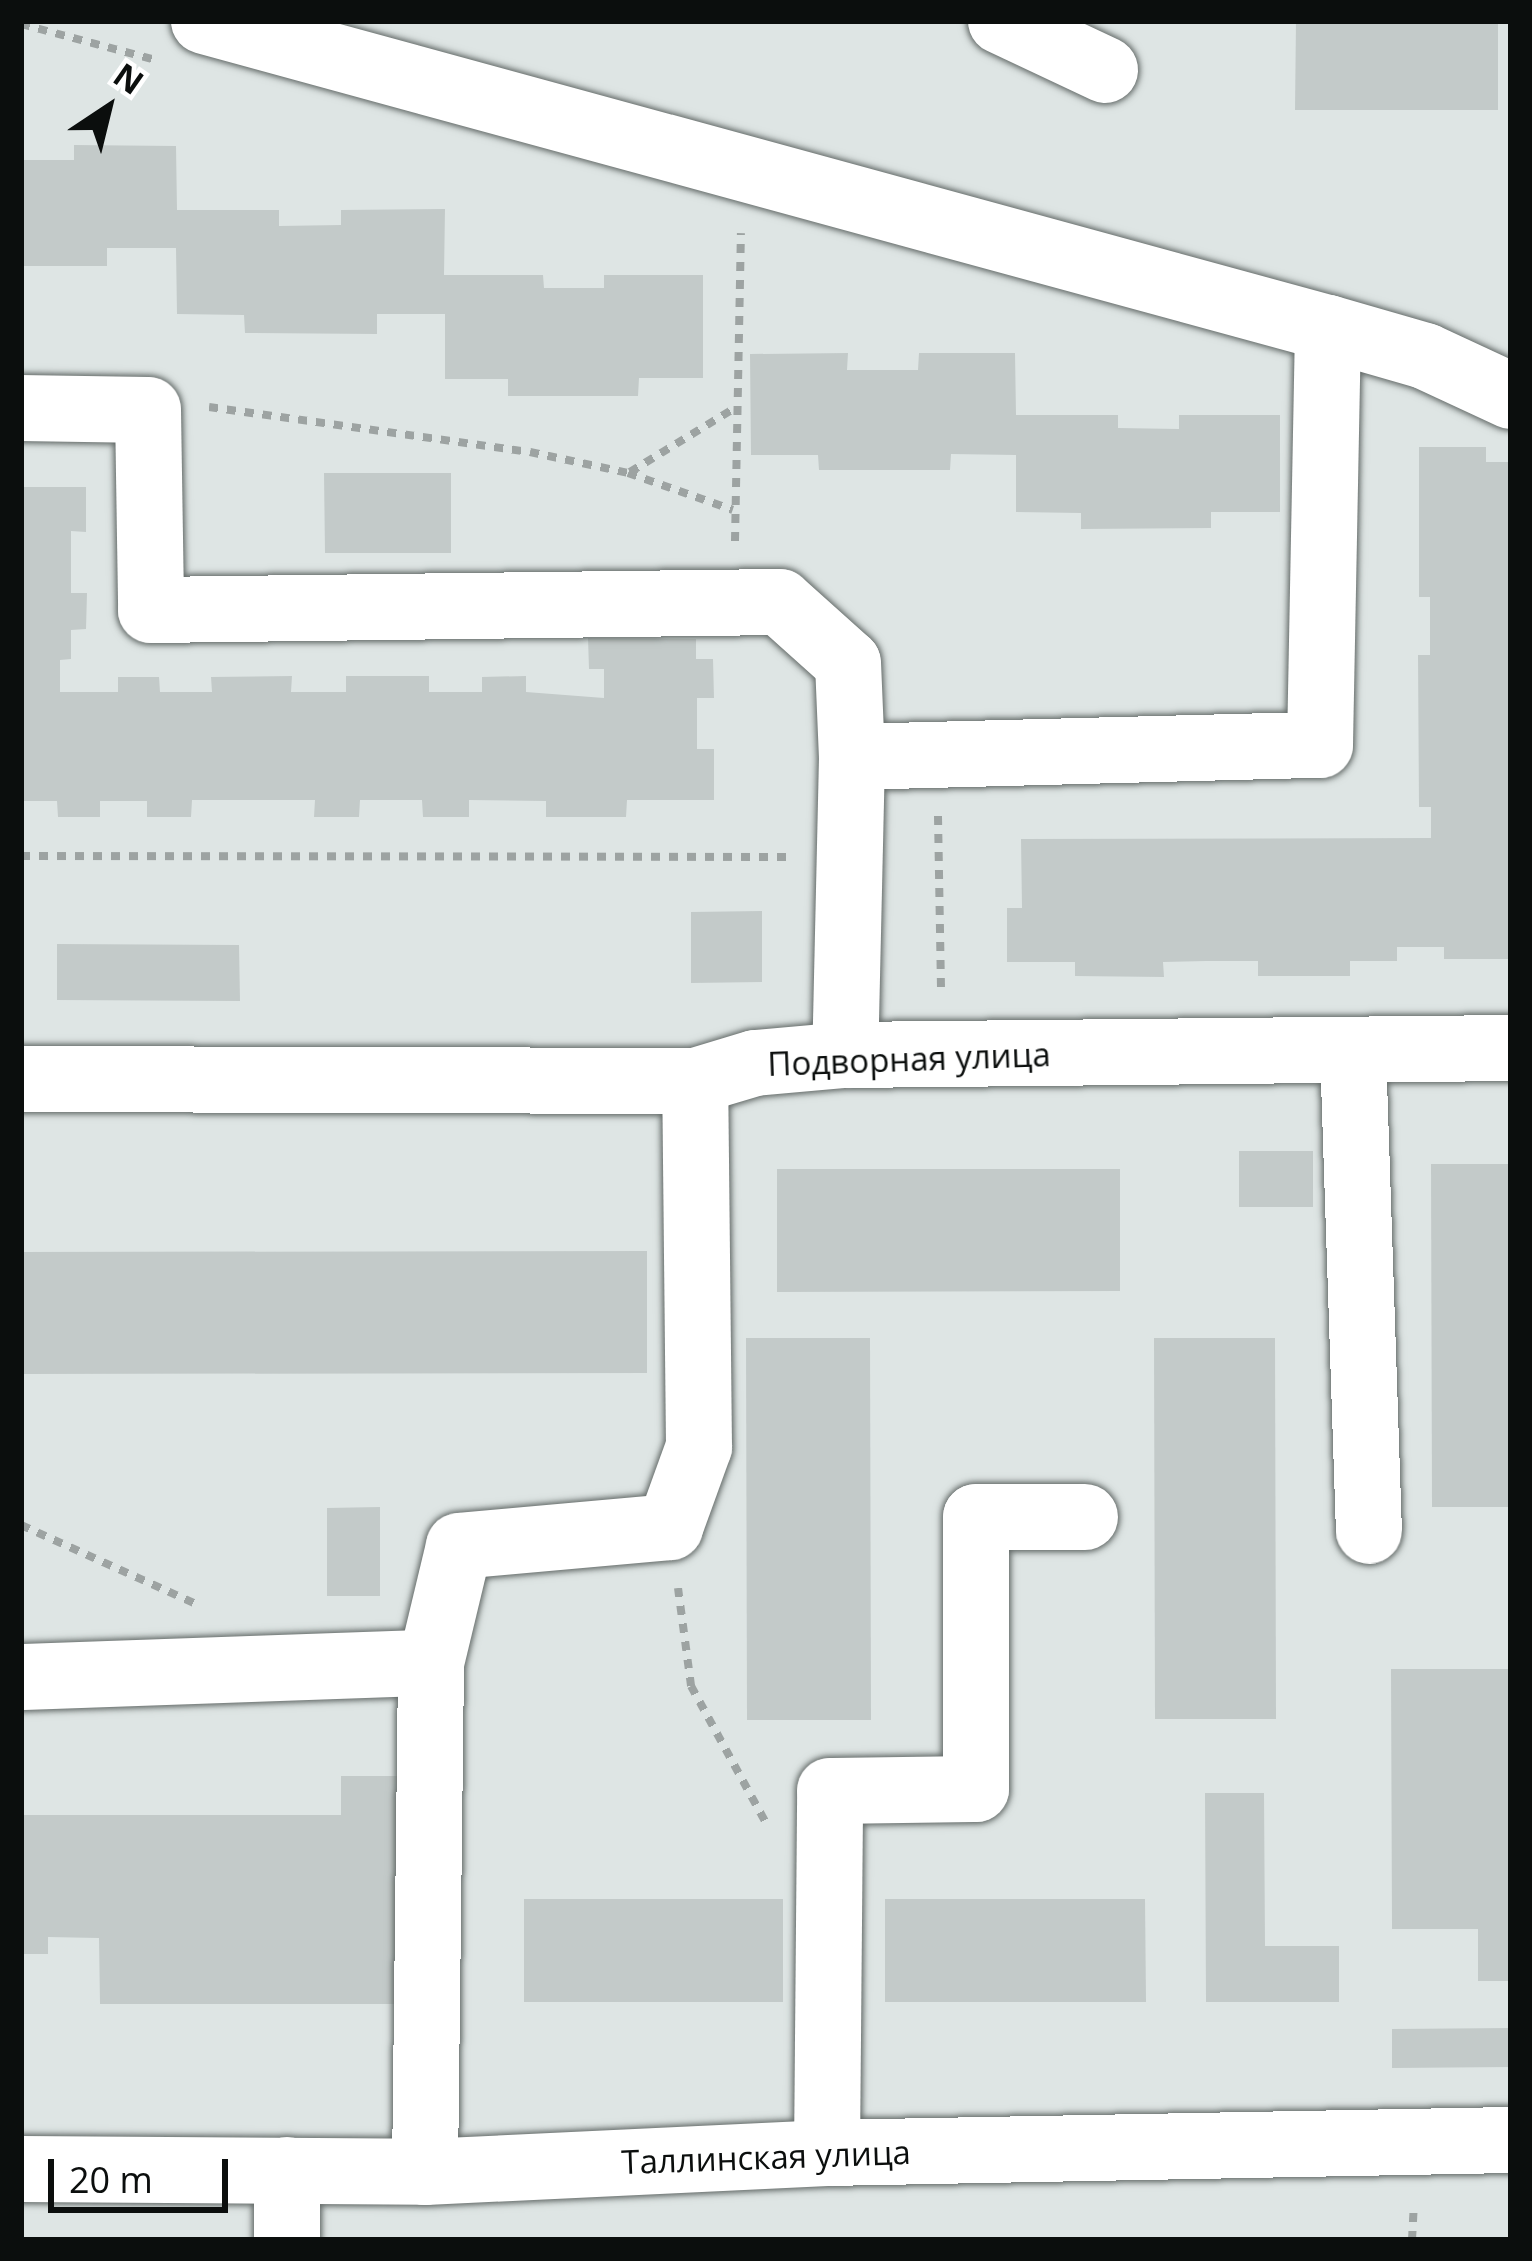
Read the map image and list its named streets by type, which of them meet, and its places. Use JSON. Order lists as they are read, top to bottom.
{
  "streets": {
    "street": ["Подворная улица", "Таллинская улица"]
  },
  "scale_bar": "20 m",
  "north": "top right"
}
